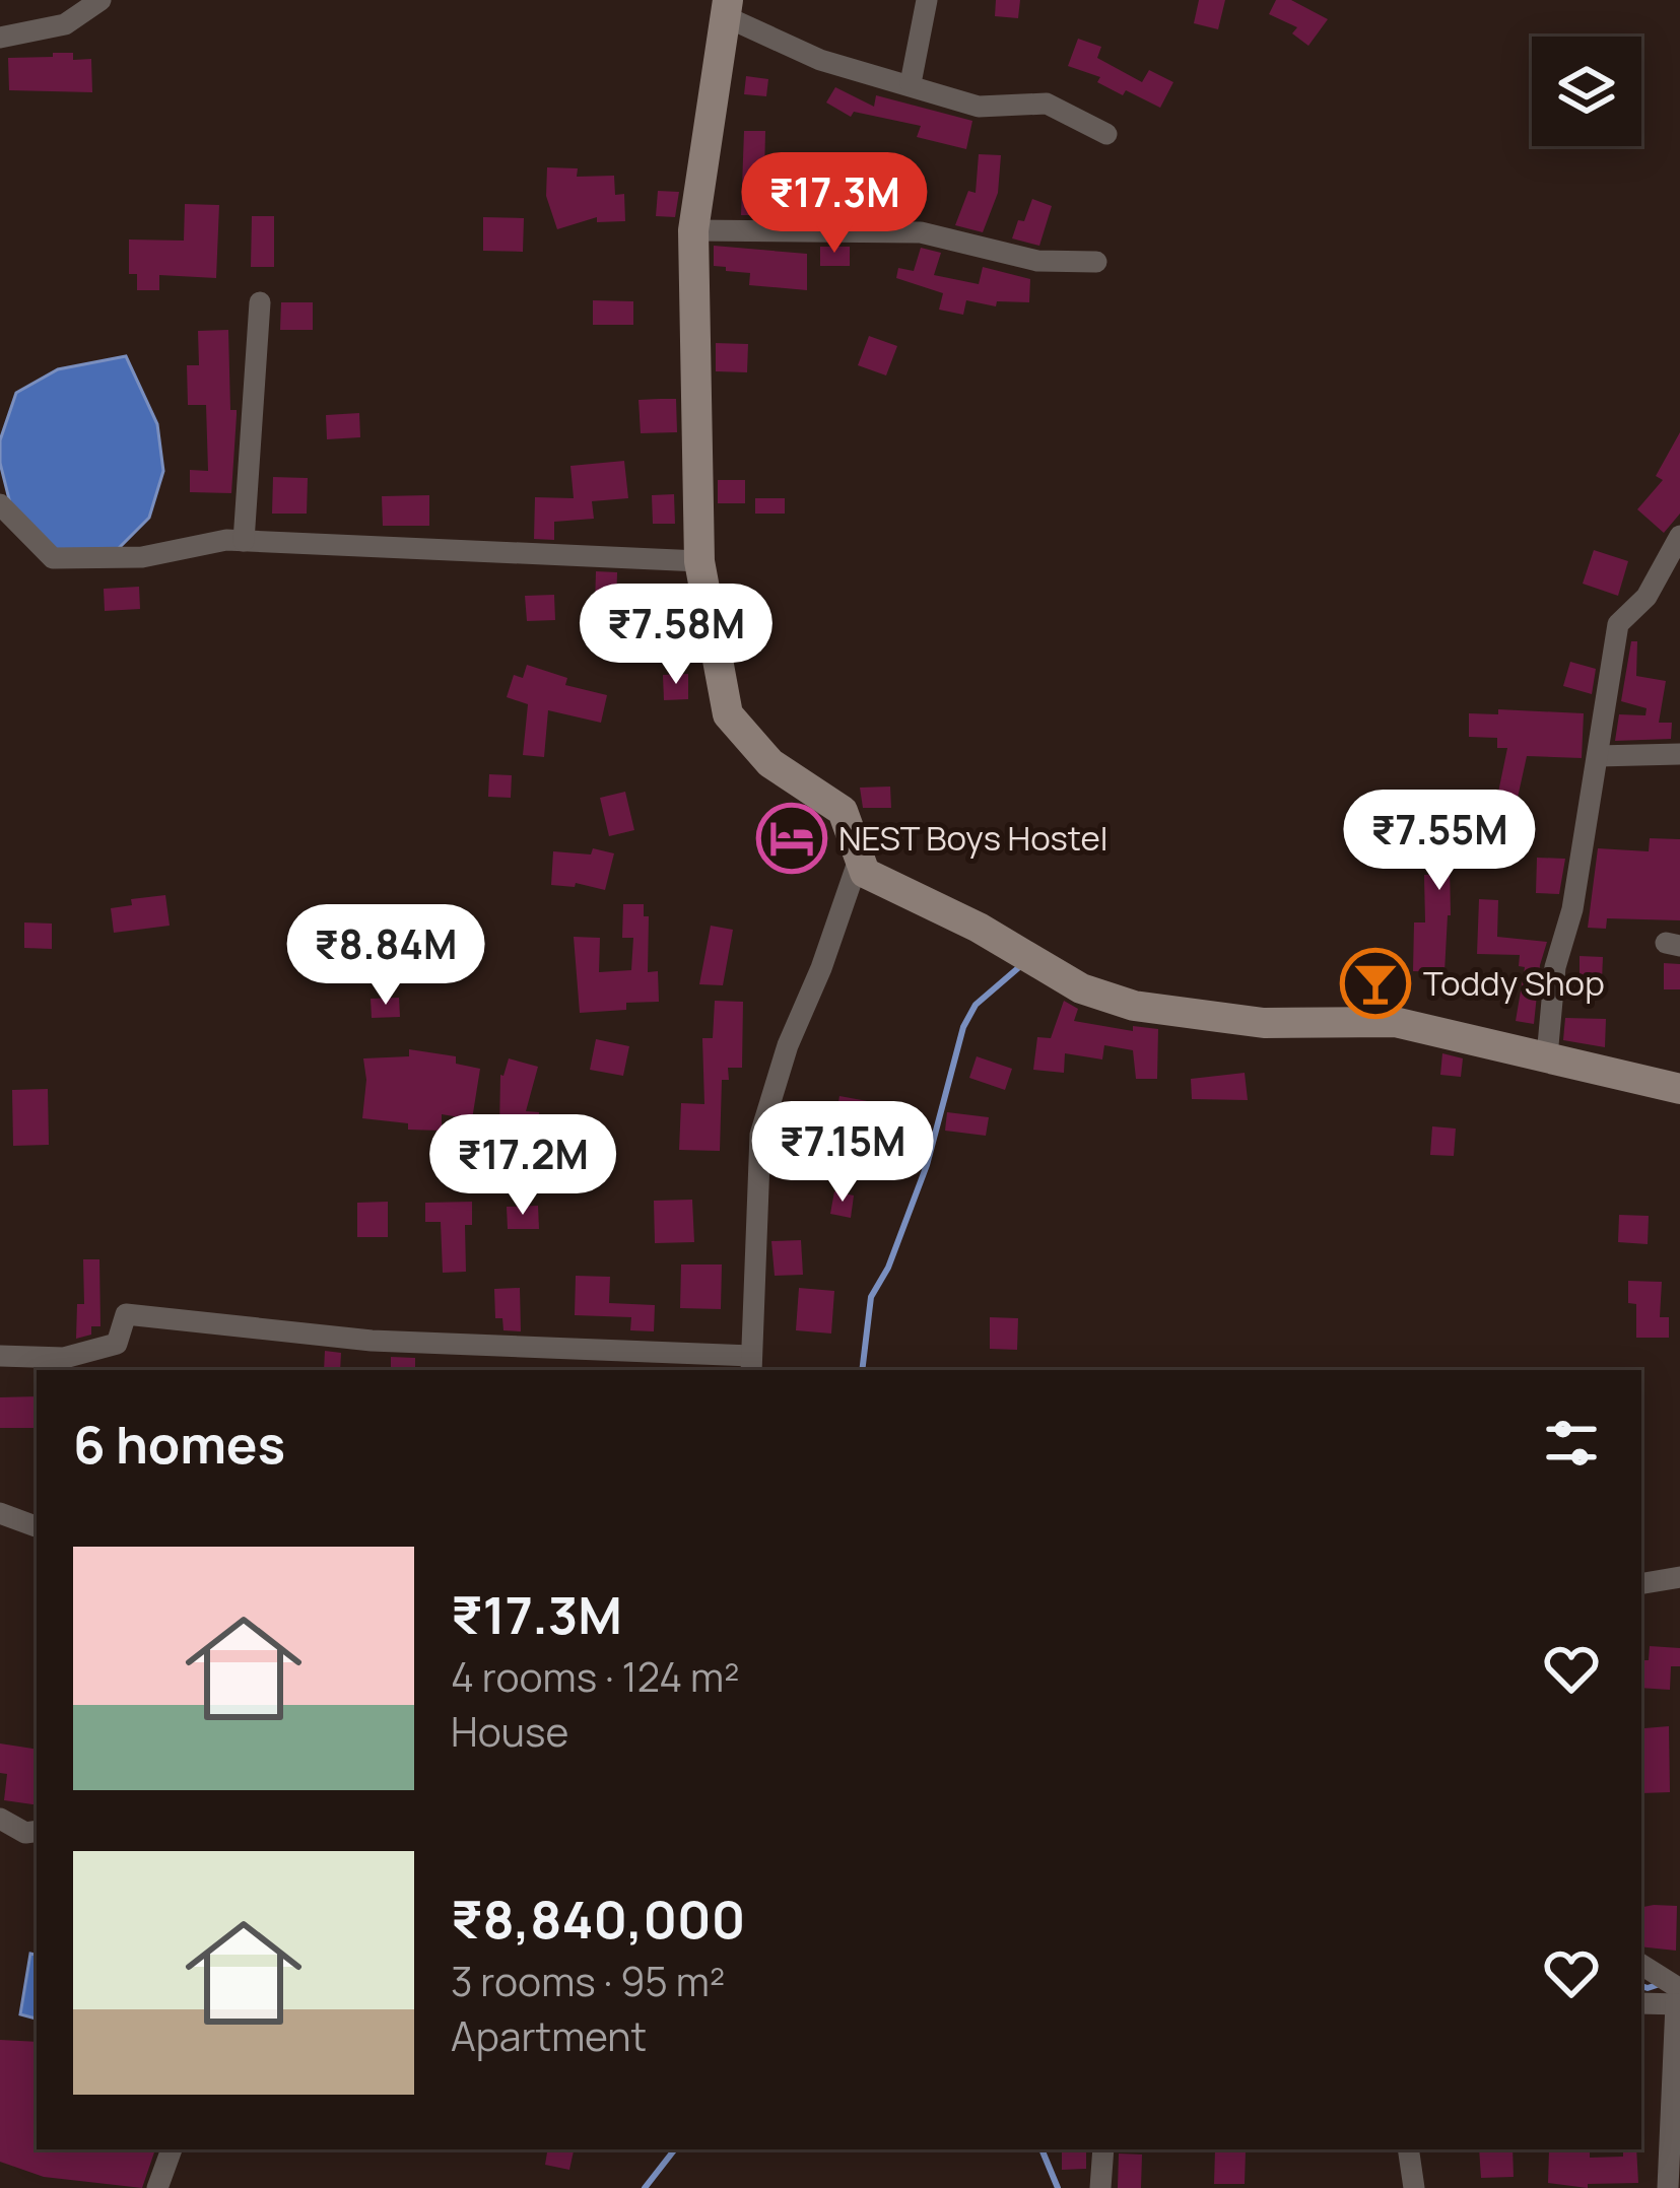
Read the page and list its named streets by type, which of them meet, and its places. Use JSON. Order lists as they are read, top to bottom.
{
  "places": {
    "hotel": ["NEST Boys Hostel"],
    "bar": ["Toddy Shop"]
  },
  "page": {
    "price": [
      "₹17.3M",
      "₹7.58M",
      "₹7.55M",
      "₹8.84M",
      "₹7.15M",
      "₹17.2M"
    ],
    "heading": "6 homes",
    "list": [
      {
        "name": "₹17.3M",
        "note": "4 rooms · 124 m² · House"
      },
      {
        "name": "₹8,840,000",
        "note": "3 rooms · 95 m² · Apartment"
      }
    ]
  }
}
